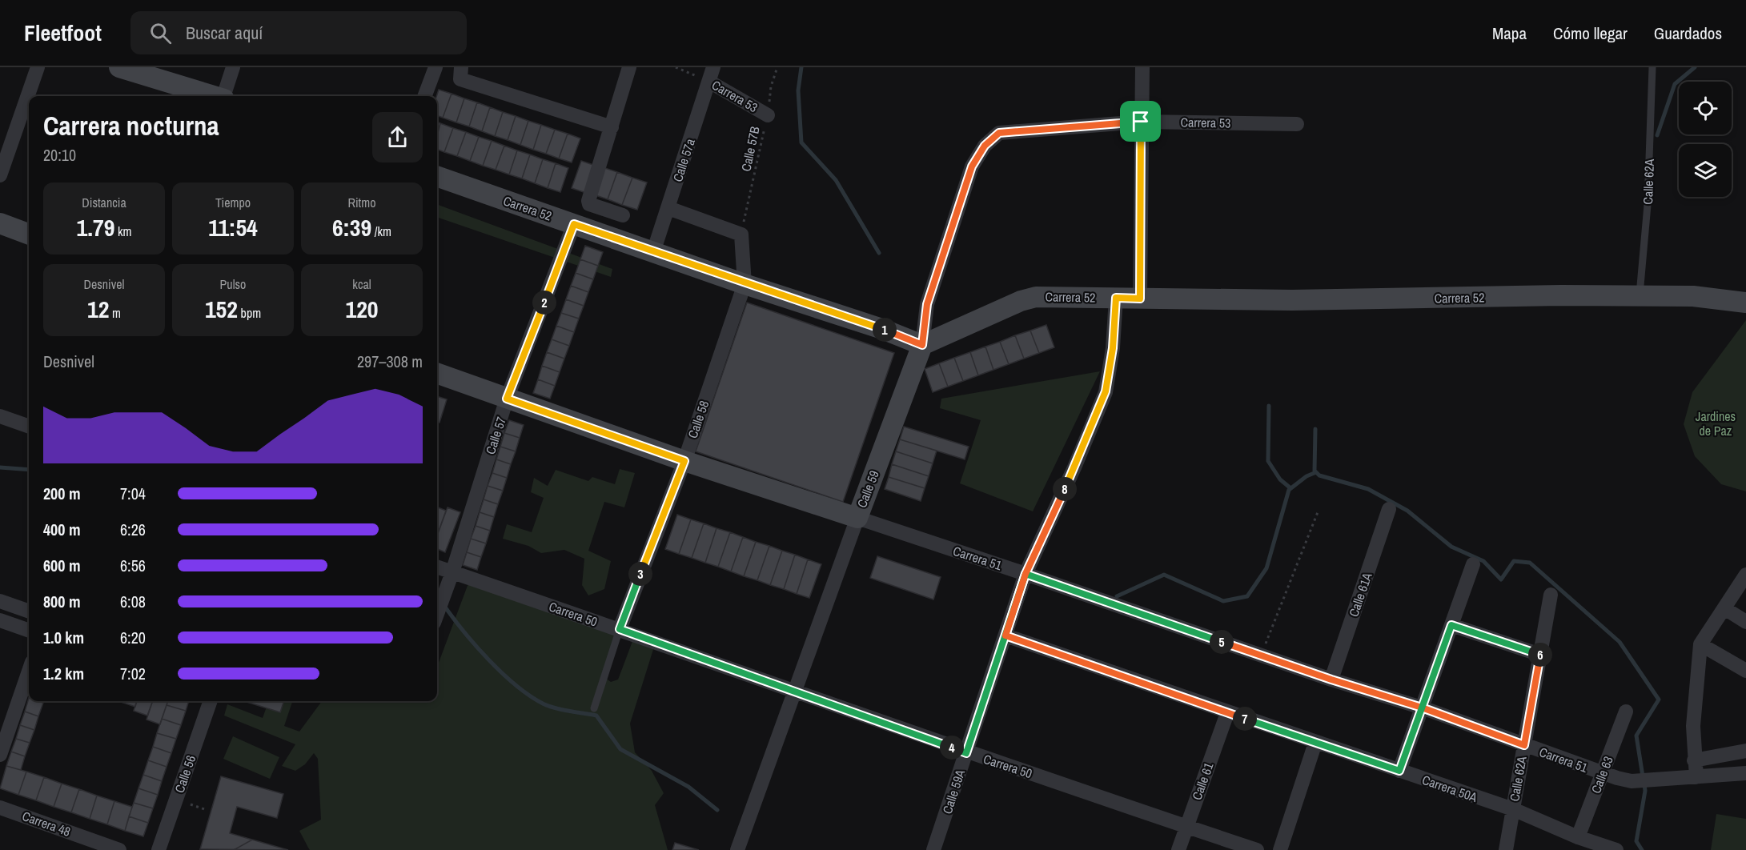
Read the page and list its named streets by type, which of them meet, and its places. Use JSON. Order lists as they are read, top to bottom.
{
  "streets": {
    "main road": ["Carrera 52", "Calle 59", "Carrera 51"],
    "street": [
      "Carrera 53",
      "Calle 57a",
      "Calle 62A",
      "Calle 58",
      "Calle 57",
      "Calle 61A",
      "Carrera 50",
      "Calle 56",
      "Calle 63",
      "Calle 61",
      "Carrera 50A",
      "Calle 59A",
      "Carrera 48"
    ],
    "path": ["Calle 57B"]
  },
  "crossings": [
    ["Carrera 53", "Calle 57B"],
    ["Carrera 53", "Calle 57a"],
    ["Carrera 53", "Calle 59"],
    ["Calle 57B", "Calle 58"],
    ["Calle 57a", "Carrera 52"],
    ["Calle 62A", "Carrera 52"],
    ["Calle 62A", "Carrera 51"],
    ["Calle 62A", "Carrera 50A"],
    ["Carrera 52", "Calle 58"],
    ["Carrera 52", "Calle 57"],
    ["Carrera 52", "Calle 59"],
    ["Carrera 52", "Calle 59A"],
    ["Calle 58", "Carrera 51"],
    ["Calle 58", "Carrera 50"],
    ["Calle 57", "Carrera 51"],
    ["Calle 57", "Carrera 50"],
    ["Calle 59", "Carrera 51"],
    ["Calle 59", "Carrera 50"],
    ["Carrera 51", "Calle 61A"],
    ["Carrera 51", "Calle 63"],
    ["Carrera 51", "Calle 59A"],
    ["Carrera 50", "Calle 61"],
    ["Carrera 50", "Calle 59A"],
    ["Calle 63", "Carrera 50A"],
    ["Calle 61", "Carrera 50A"],
    ["Carrera 50A", "Calle 59A"]
  ],
  "parks": ["Jardines de Paz"],
  "page": {
    "header": "Fleetfoot",
    "search": "Buscar aquí",
    "nav": ["Mapa", "Cómo llegar", "Guardados"],
    "heading": ["Carrera nocturna", "20:10"],
    "stats": [
      ["Distancia", "1.79 km"],
      ["Tiempo", "11:54"],
      ["Ritmo", "6:39 /km"],
      ["Desnivel", "12 m"],
      ["Pulso", "152 bpm"],
      ["kcal", "120"]
    ],
    "pins": [
      "2",
      "1",
      "8",
      "3",
      "5",
      "6",
      "7",
      "4"
    ],
    "chart": ["Desnivel", "297–308 m"],
    "list": [
      {
        "name": "200 m",
        "note": "7:04"
      },
      {
        "name": "400 m",
        "note": "6:26"
      },
      {
        "name": "600 m",
        "note": "6:56"
      },
      {
        "name": "800 m",
        "note": "6:08"
      },
      {
        "name": "1.0 km",
        "note": "6:20"
      },
      {
        "name": "1.2 km",
        "note": "7:02"
      }
    ]
  }
}
